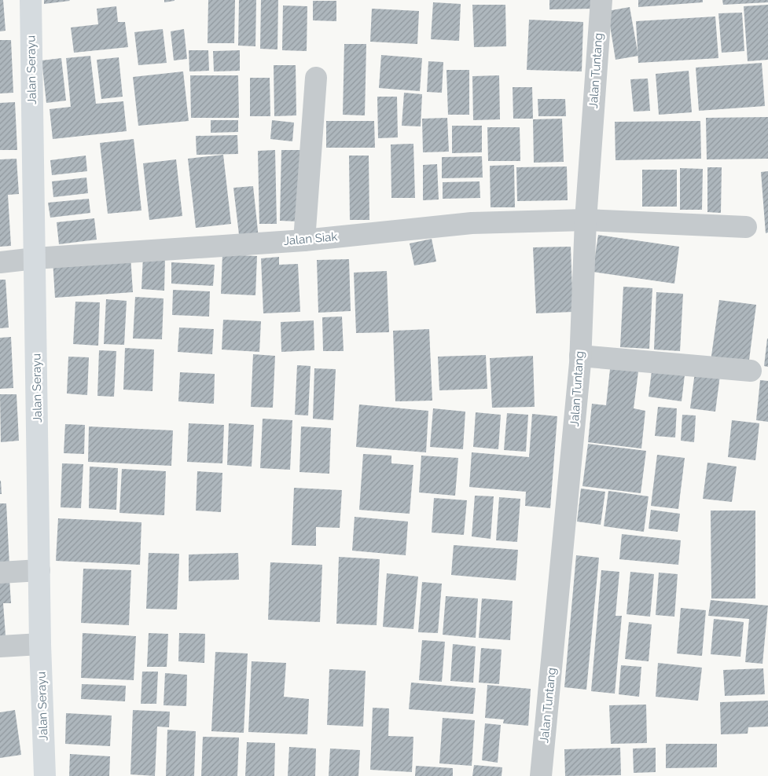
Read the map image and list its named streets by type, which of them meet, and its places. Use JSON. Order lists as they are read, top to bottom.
{
  "streets": {
    "main road": ["Jalan Serayu"],
    "street": ["Jalan Tuntang", "Jalan Siak"]
  },
  "crossings": [
    ["Jalan Serayu", "Jalan Siak"],
    ["Jalan Tuntang", "Jalan Siak"]
  ]
}
